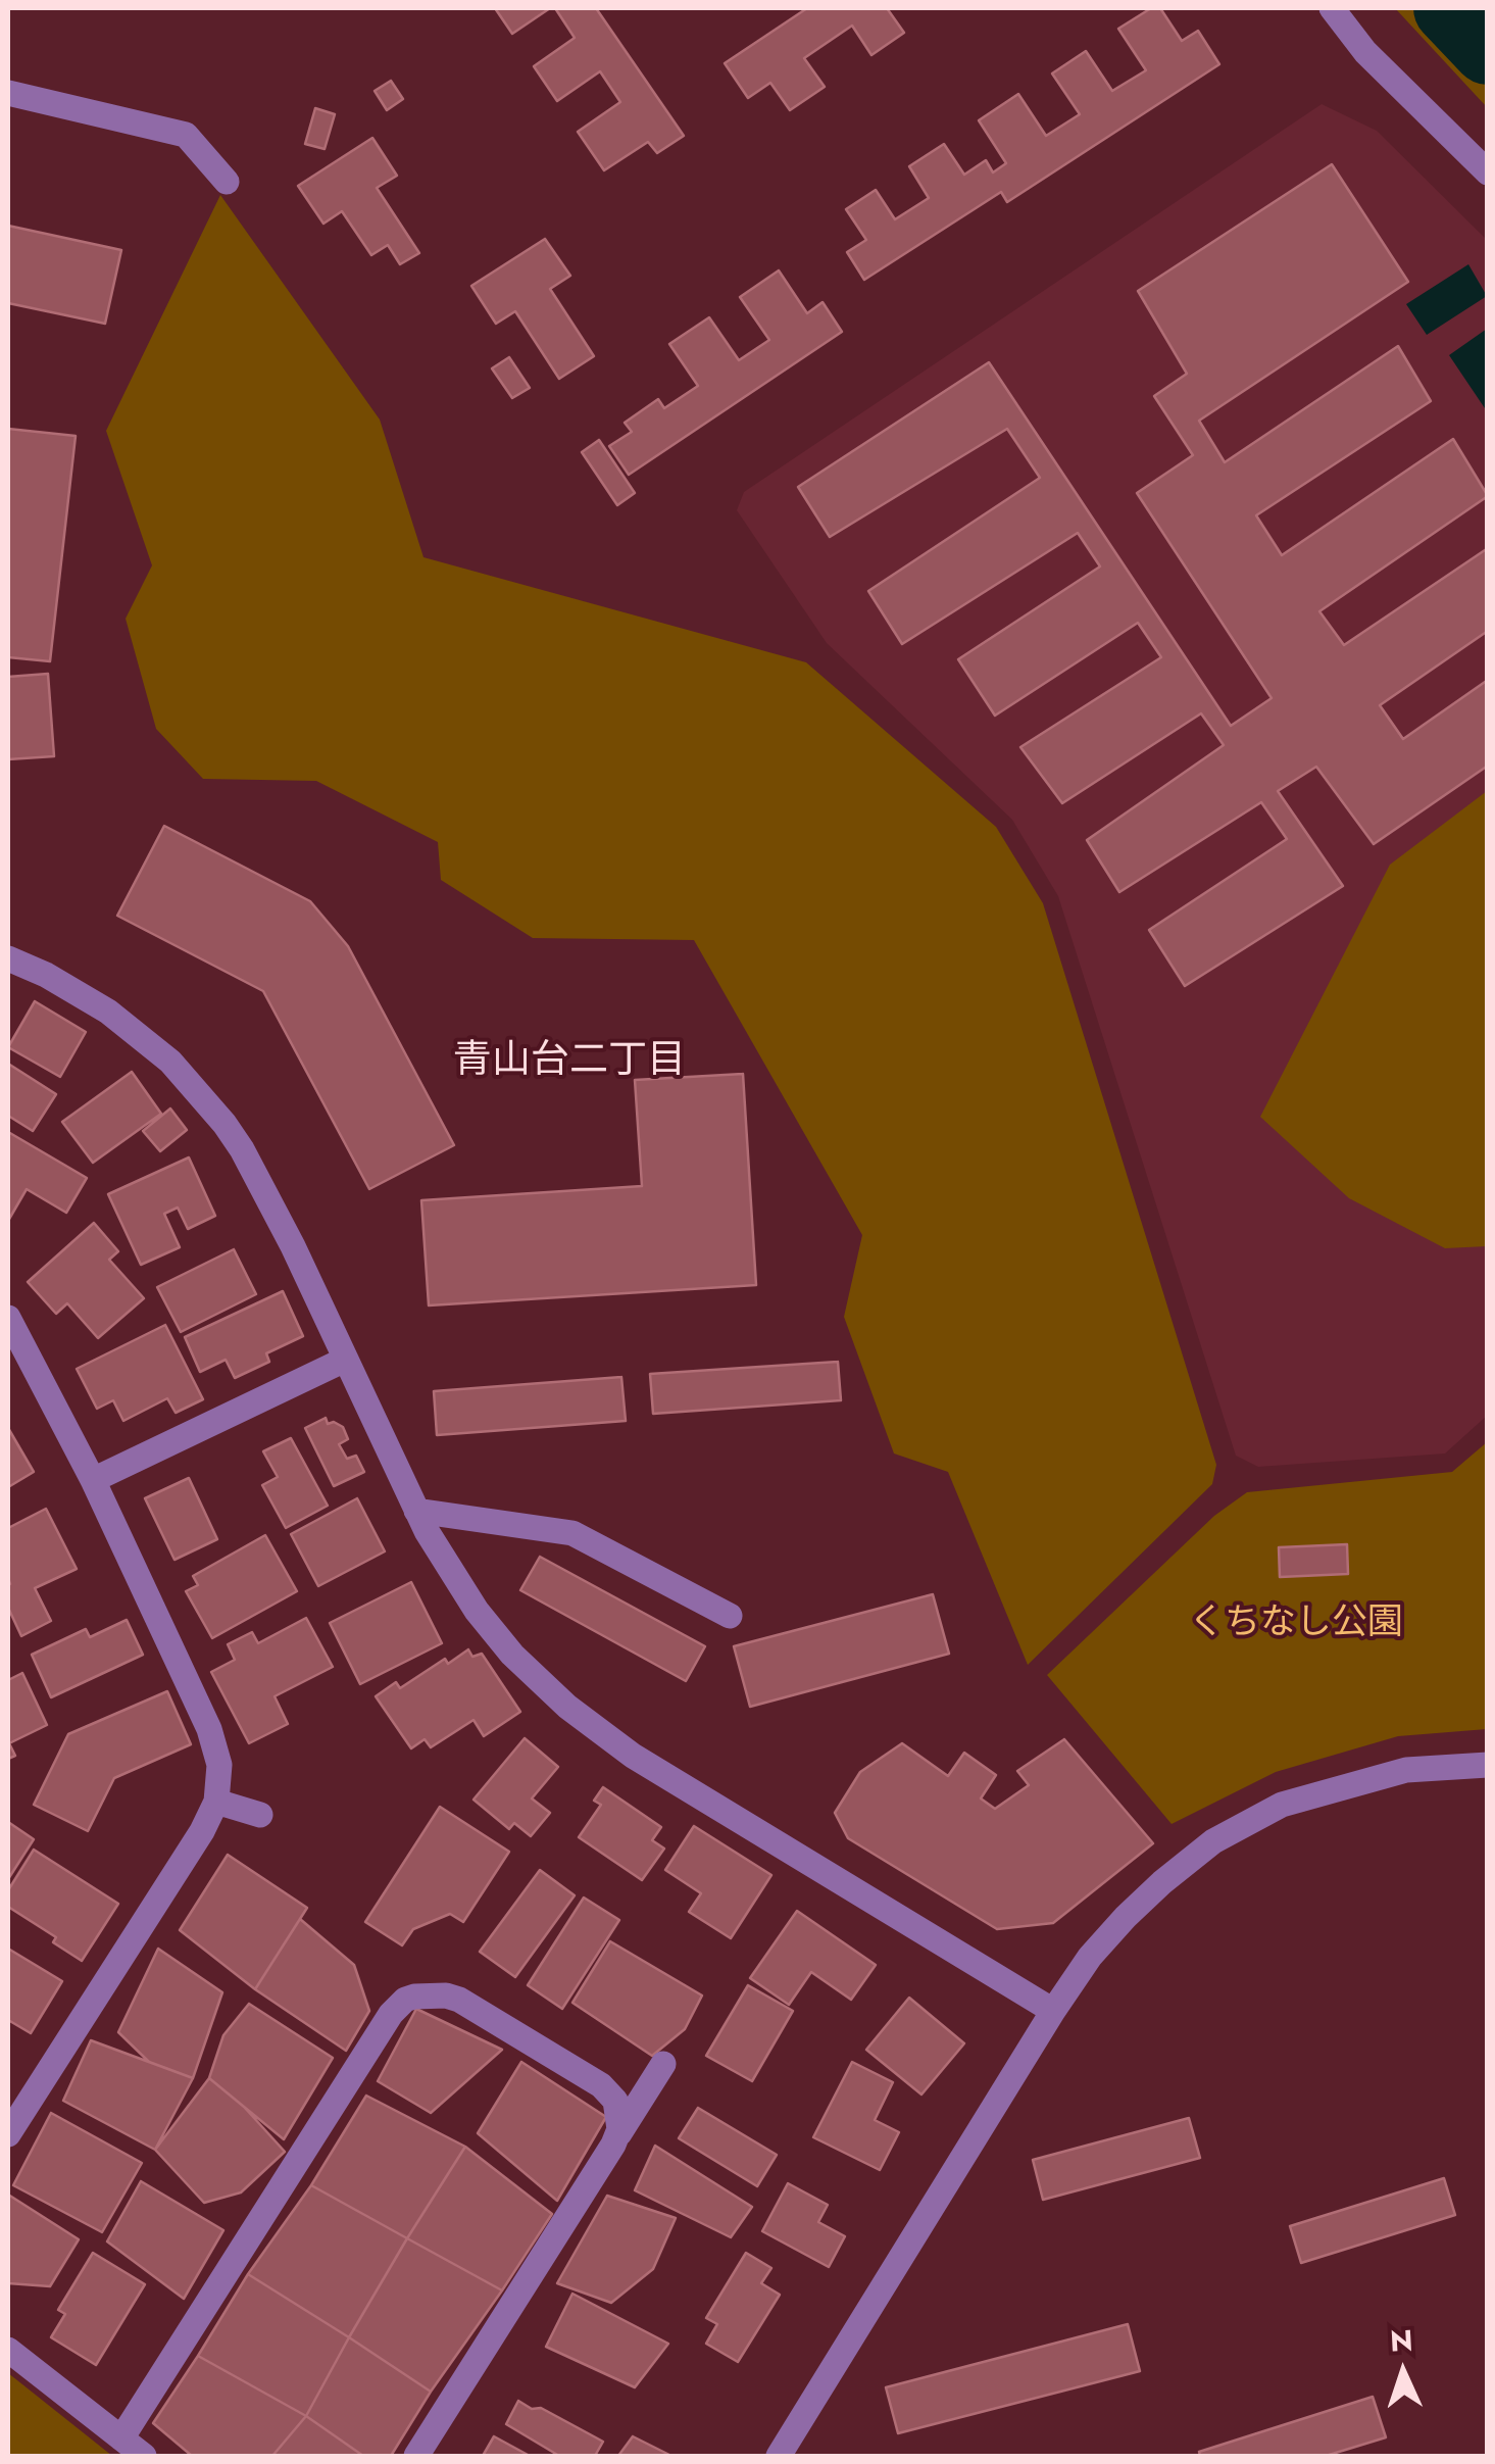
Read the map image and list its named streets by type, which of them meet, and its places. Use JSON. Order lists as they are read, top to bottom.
{
  "districts": ["青山台二丁目"],
  "parks": ["くちなし公園"],
  "north": "top"
}
